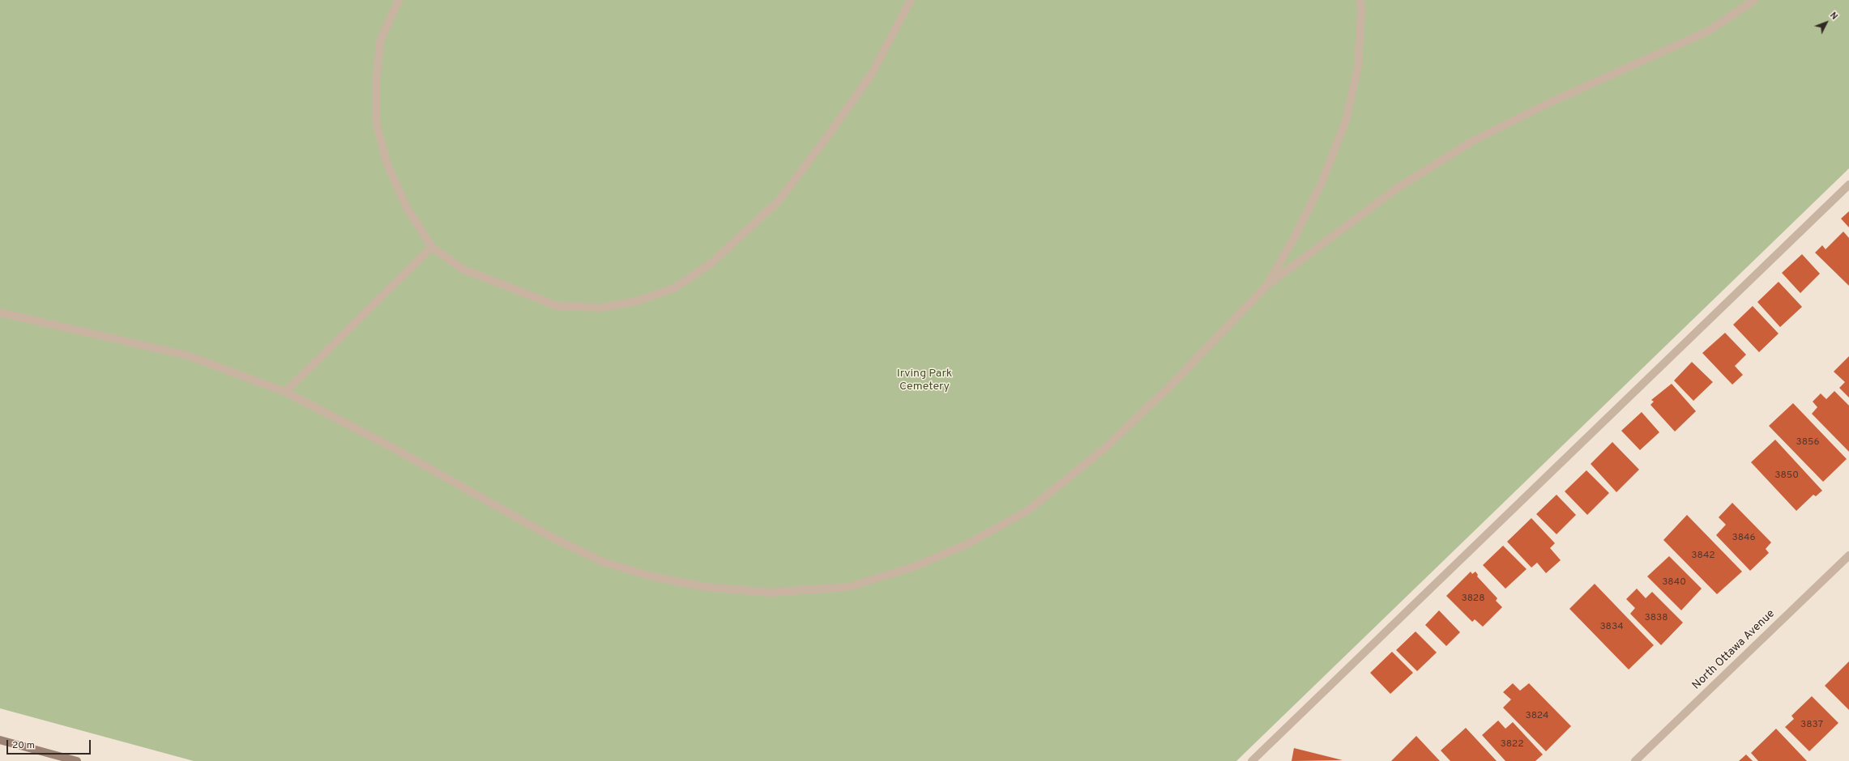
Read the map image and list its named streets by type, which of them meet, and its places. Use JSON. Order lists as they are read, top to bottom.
{
  "streets": {
    "street": ["North Ottawa Avenue"]
  },
  "parks": ["Irving Park Cemetery"],
  "house_numbers": [
    "3856",
    "3850",
    "3846",
    "3842",
    "3840",
    "3828",
    "3838",
    "3834",
    "3824",
    "3837",
    "3822"
  ],
  "scale_bar": "20 m",
  "north": "top right"
}
